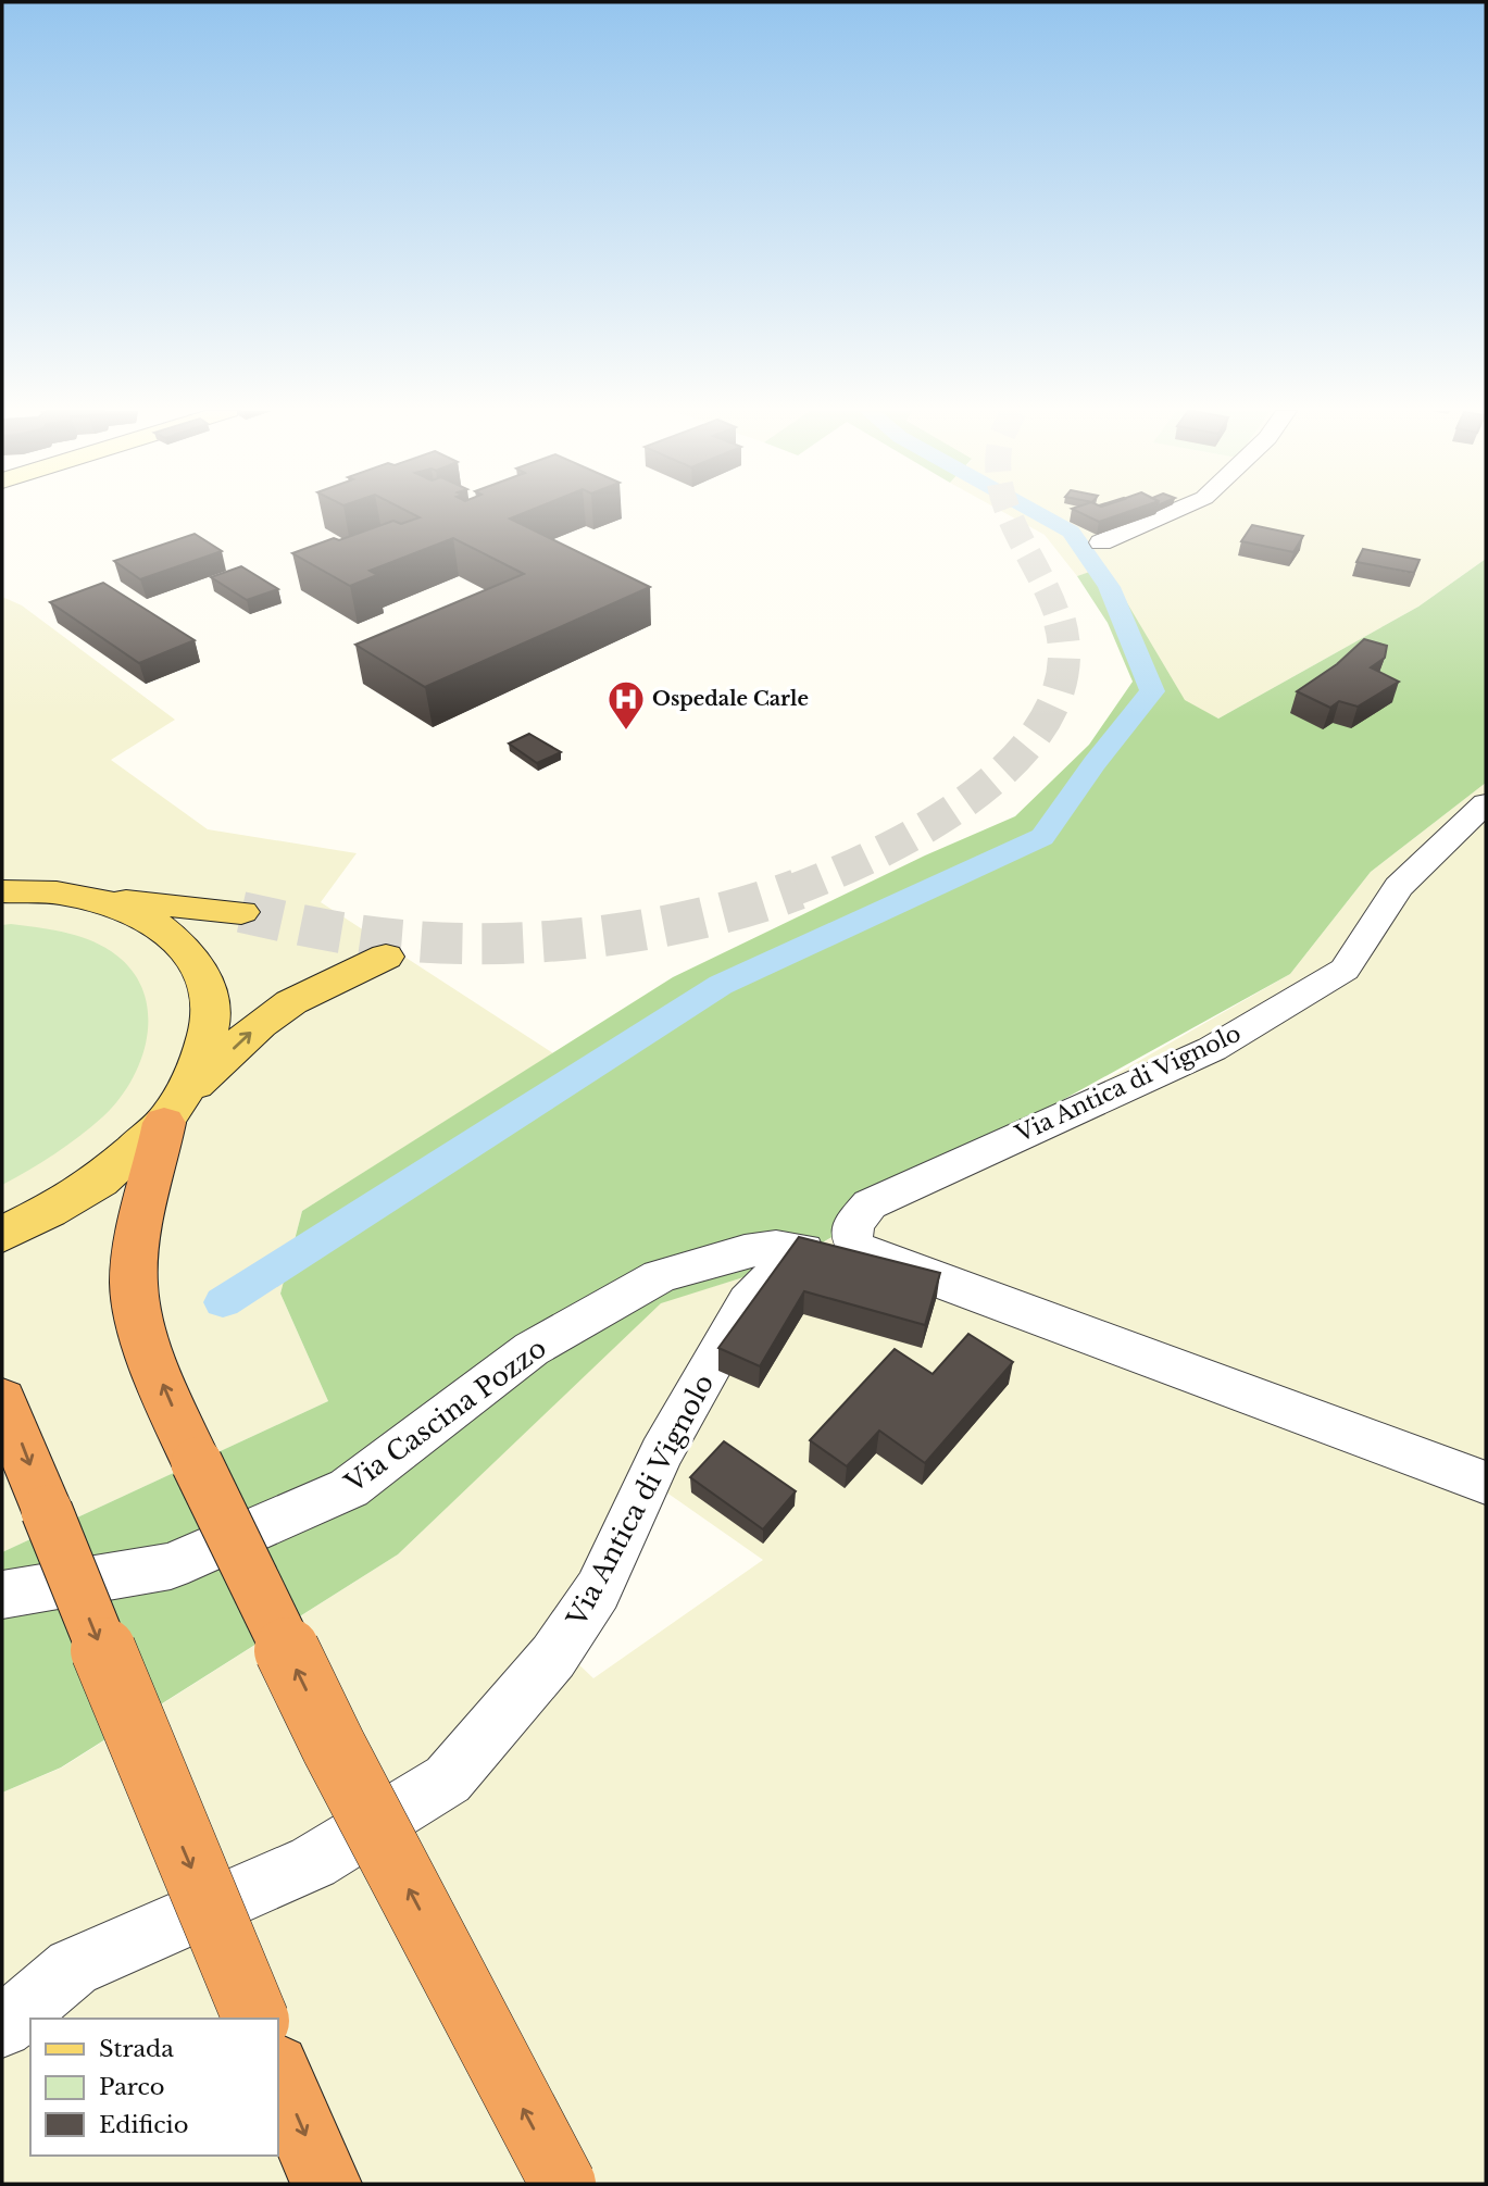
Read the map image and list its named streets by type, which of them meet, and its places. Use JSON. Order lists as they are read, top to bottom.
{
  "streets": {
    "street": ["Via Antica di Vignolo", "Via Cascina Pozzo"]
  },
  "crossings": [
    ["Via Antica di Vignolo", "Via Cascina Pozzo"]
  ],
  "places": {
    "hospital": ["Ospedale Carle"]
  },
  "legend": ["Strada", "Parco", "Edificio"]
}
